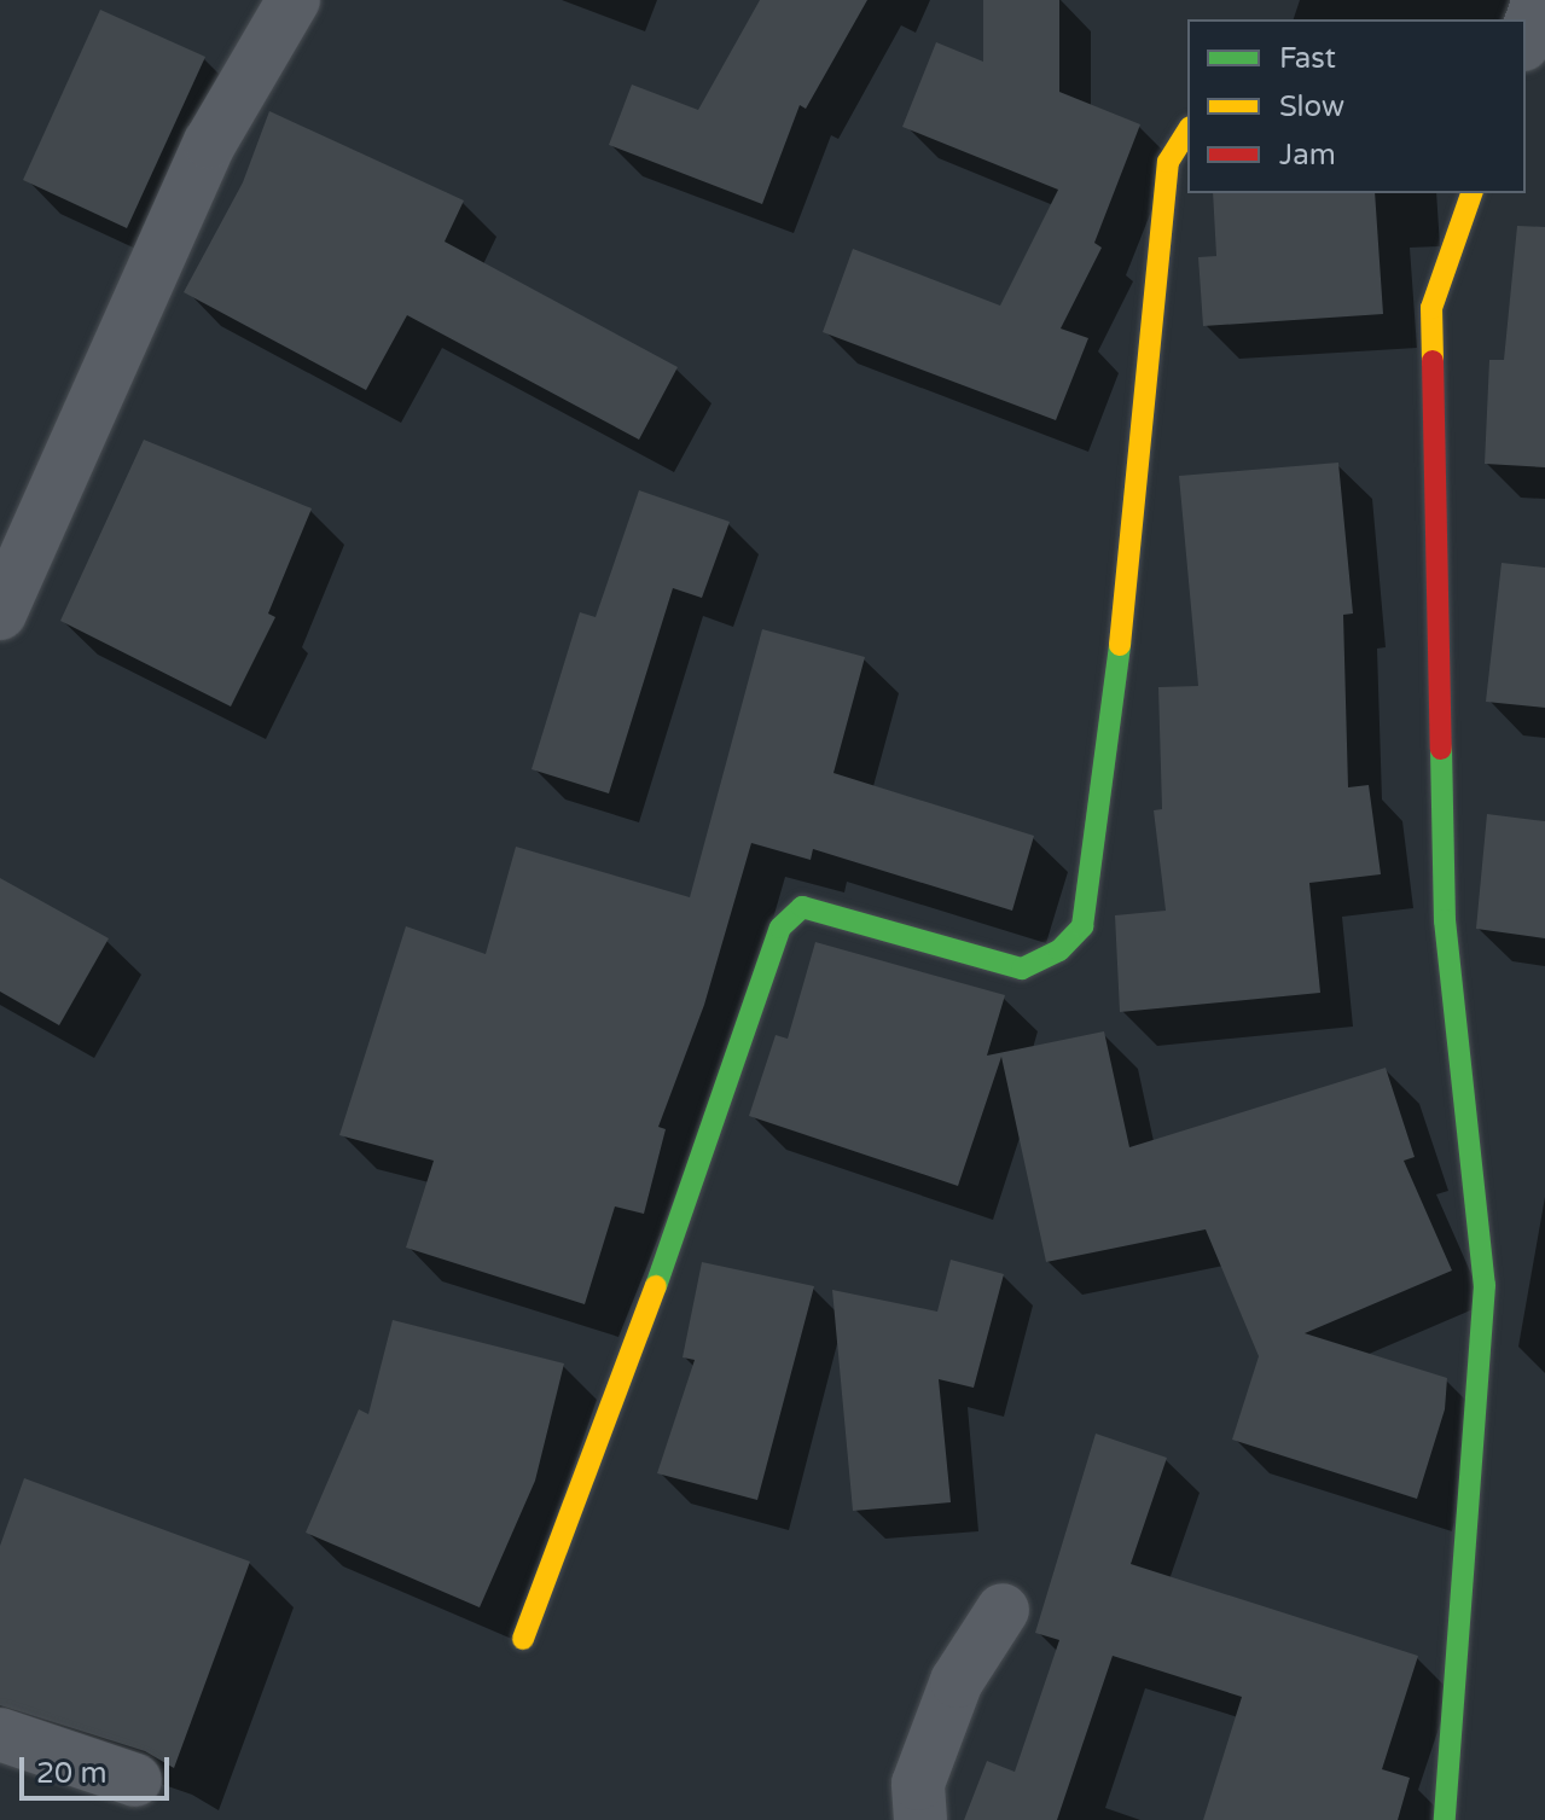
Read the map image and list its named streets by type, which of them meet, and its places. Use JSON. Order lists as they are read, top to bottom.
{
  "legend": ["Fast", "Slow", "Jam"],
  "scale_bar": "20 m"
}
